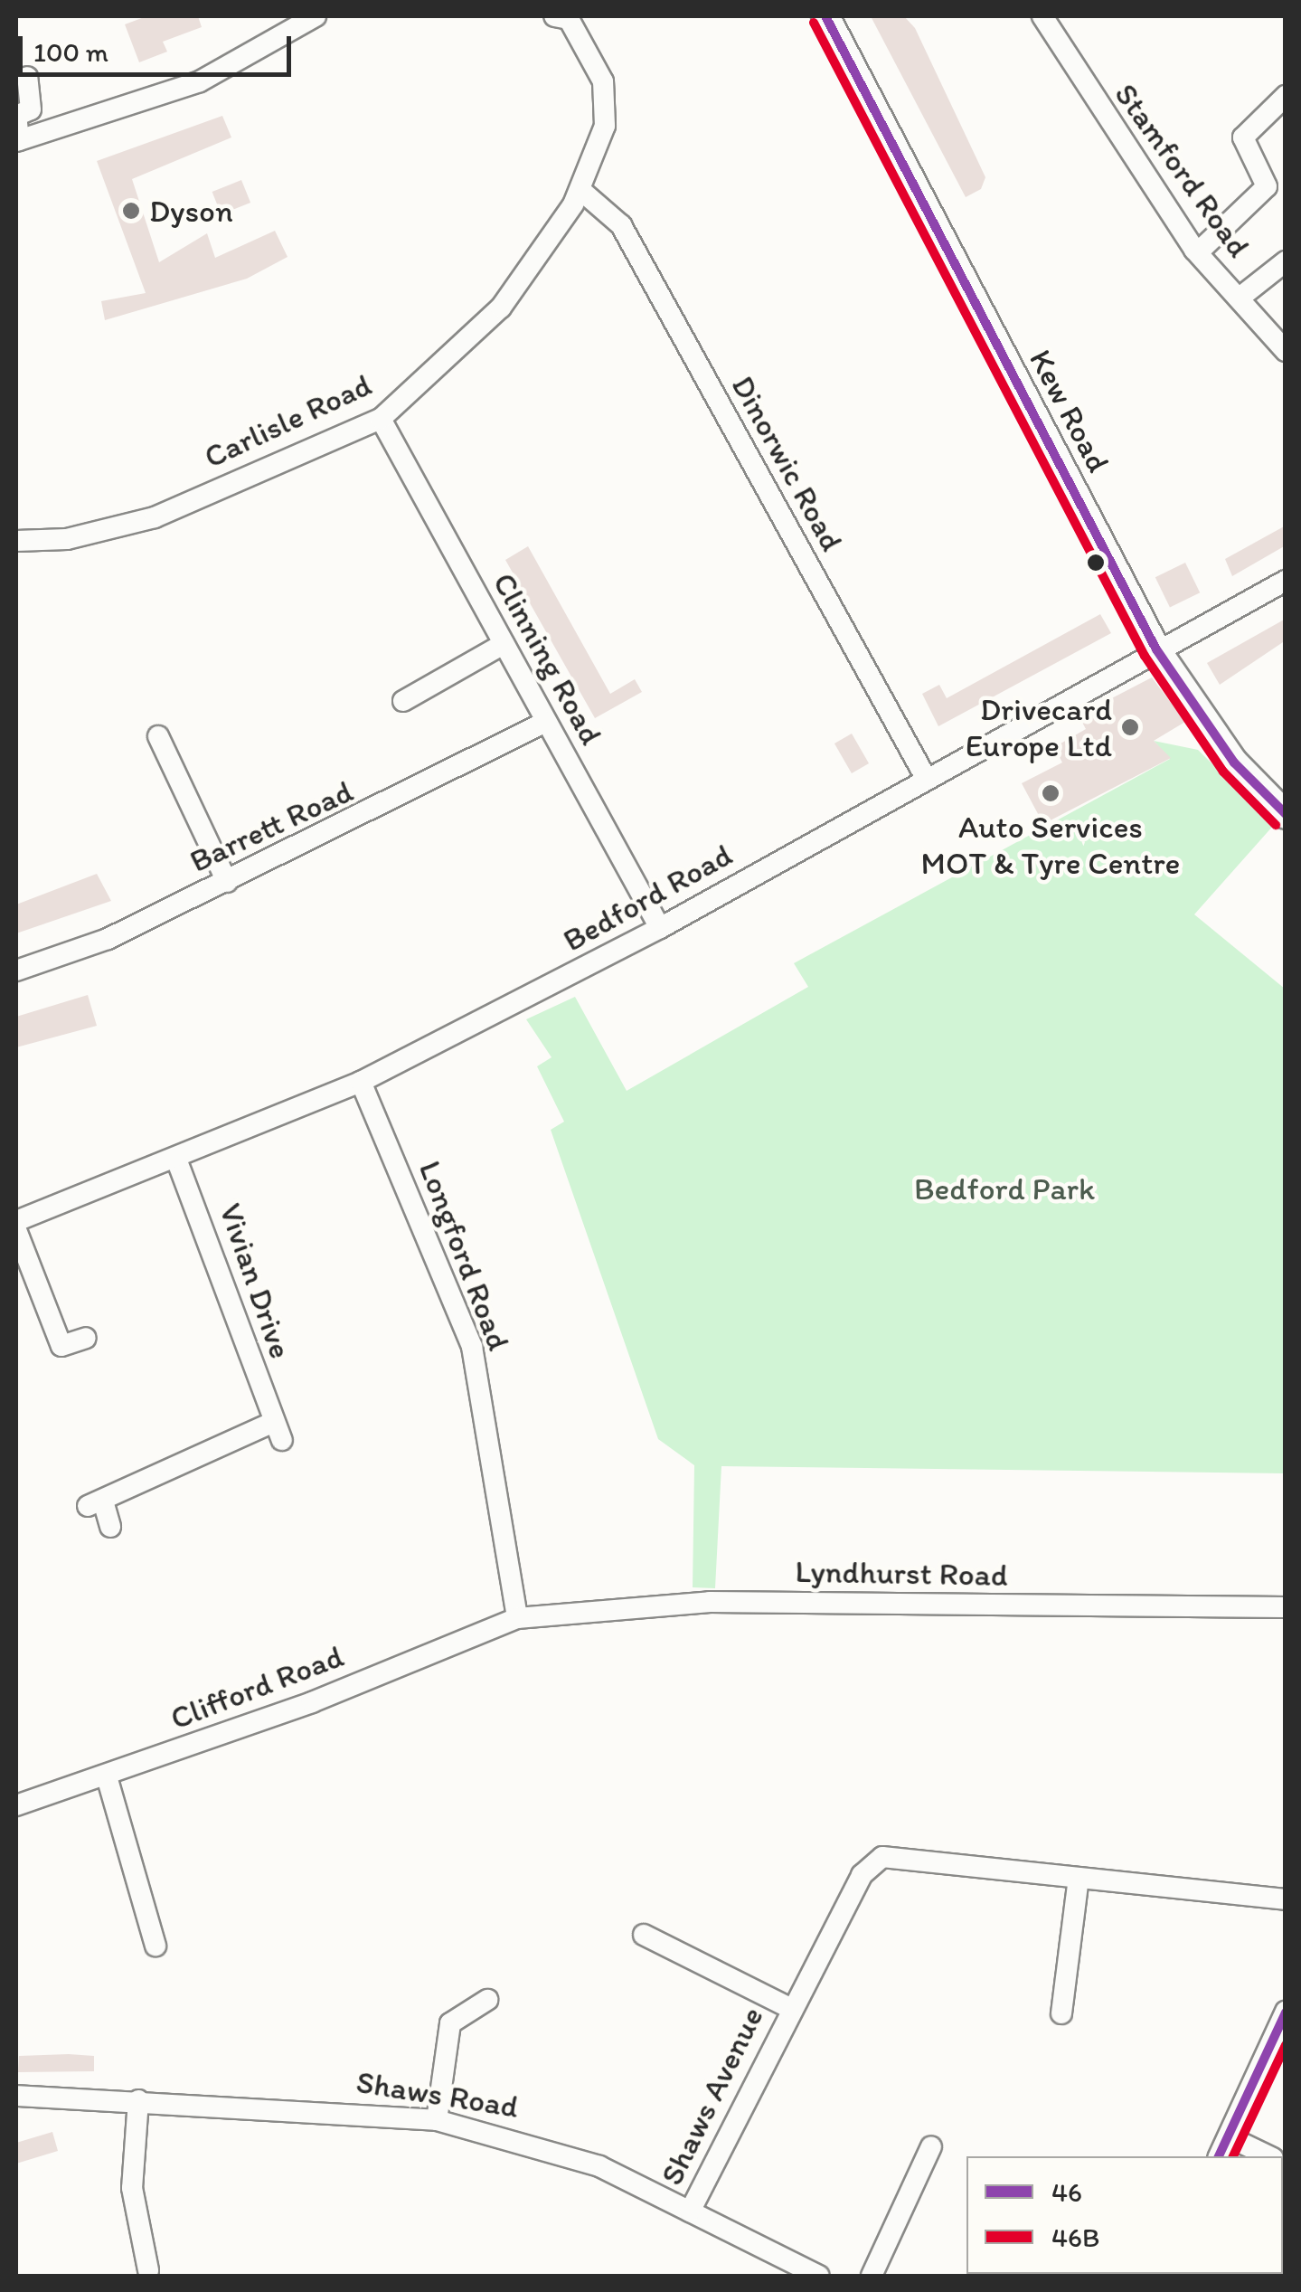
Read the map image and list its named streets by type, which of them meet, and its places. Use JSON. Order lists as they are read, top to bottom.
{
  "streets": {
    "main road": ["Kew Road"],
    "street": [
      "Stamford Road",
      "Carlisle Road",
      "Dinorwic Road",
      "Clinning Road",
      "Barrett Road",
      "Bedford Road",
      "Longford Road",
      "Vivian Drive",
      "Lyndhurst Road",
      "Clifford Road",
      "Shaws Road",
      "Shaws Avenue"
    ]
  },
  "crossings": [
    ["Kew Road", "Bedford Road"],
    ["Carlisle Road", "Dinorwic Road"],
    ["Carlisle Road", "Clinning Road"],
    ["Dinorwic Road", "Bedford Road"],
    ["Clinning Road", "Barrett Road"],
    ["Clinning Road", "Bedford Road"],
    ["Bedford Road", "Longford Road"],
    ["Bedford Road", "Vivian Drive"],
    ["Longford Road", "Lyndhurst Road"],
    ["Longford Road", "Clifford Road"],
    ["Lyndhurst Road", "Clifford Road"],
    ["Shaws Road", "Shaws Avenue"]
  ],
  "parks": ["Bedford Park"],
  "places": ["Dyson", "Drivecard Europe Ltd", "Auto Services MOT & Tyre Centre"],
  "lines": ["transit line 46", "transit line 46B"],
  "legend": ["46", "46B"],
  "scale_bar": "100 m"
}
